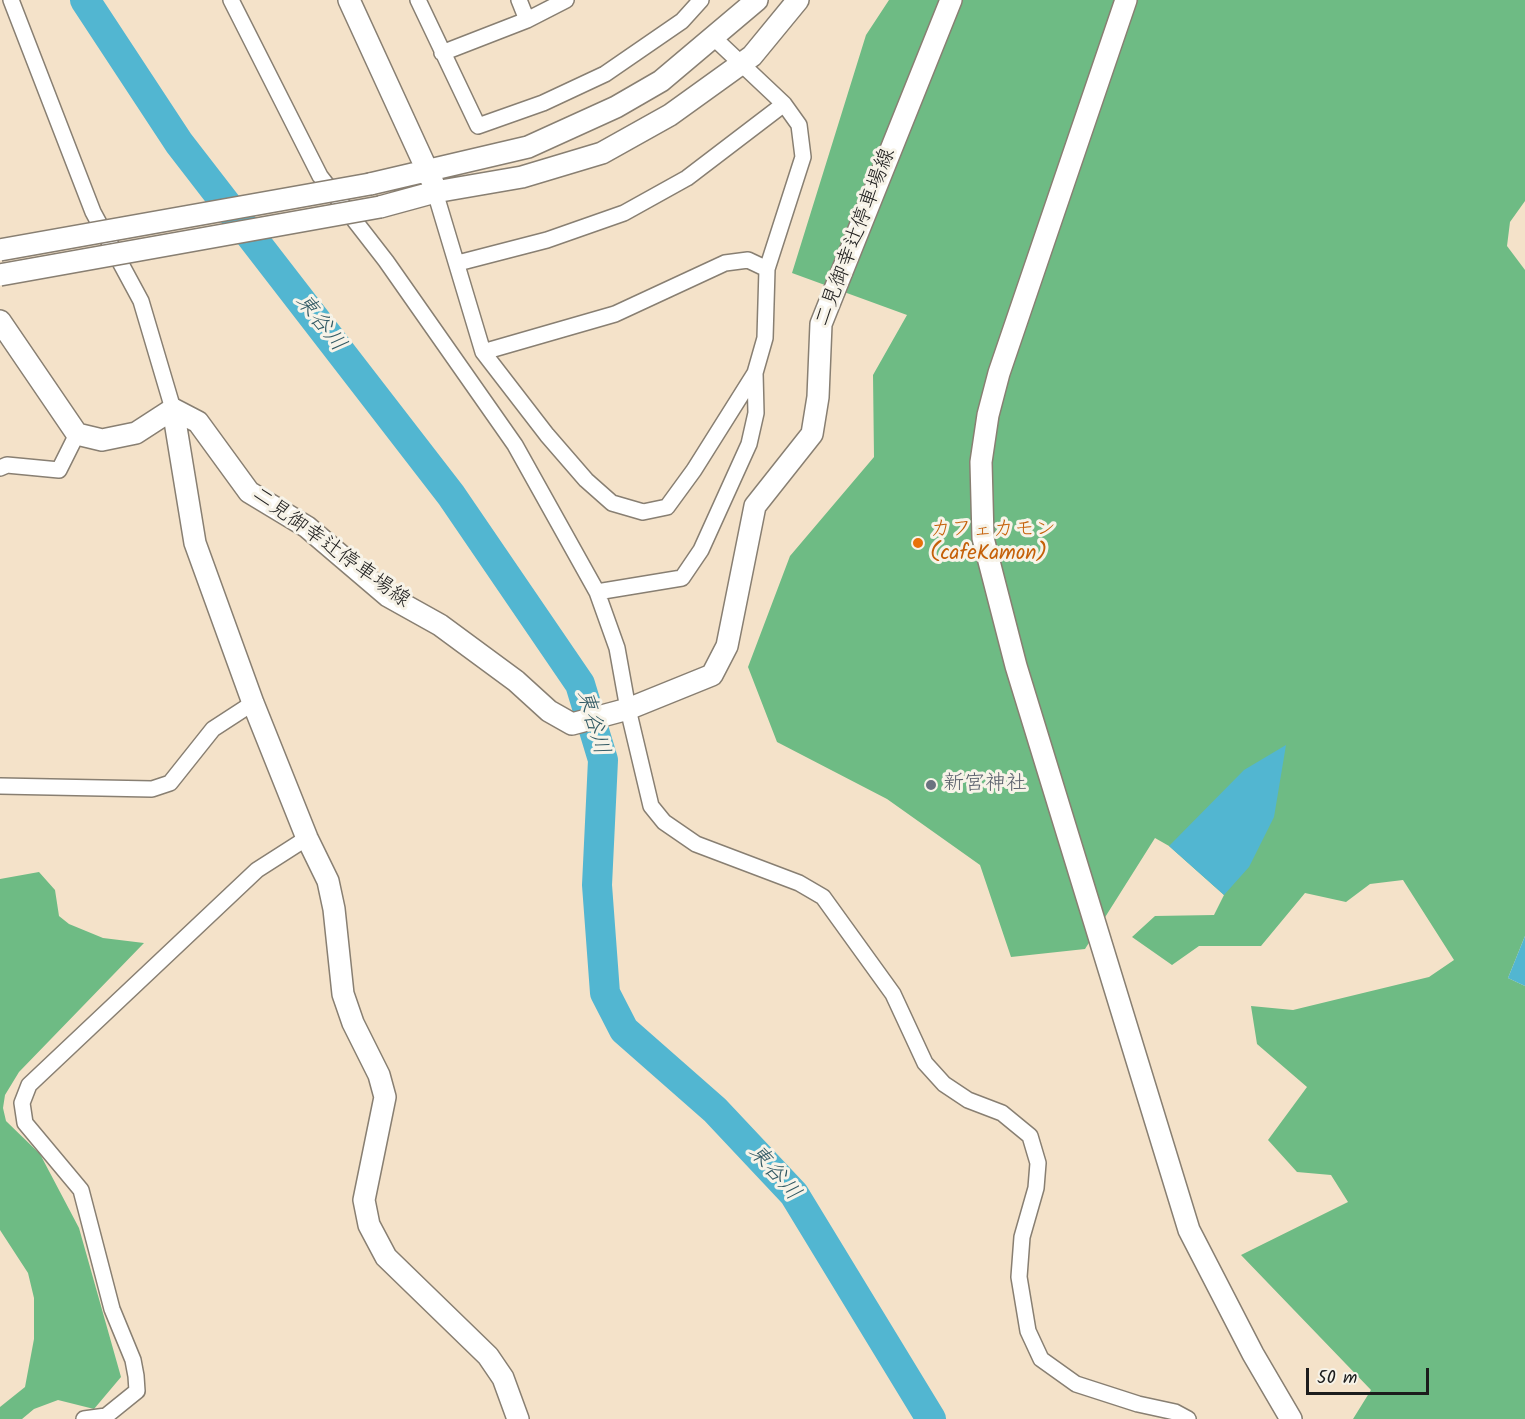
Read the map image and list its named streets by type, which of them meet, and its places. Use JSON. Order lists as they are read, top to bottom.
{
  "streets": {
    "street": ["二見御幸辻停車場線"]
  },
  "water": ["東谷川"],
  "places": ["カフェカモン (cafeKamon)", "新宮神社"],
  "scale_bar": "50 m"
}
